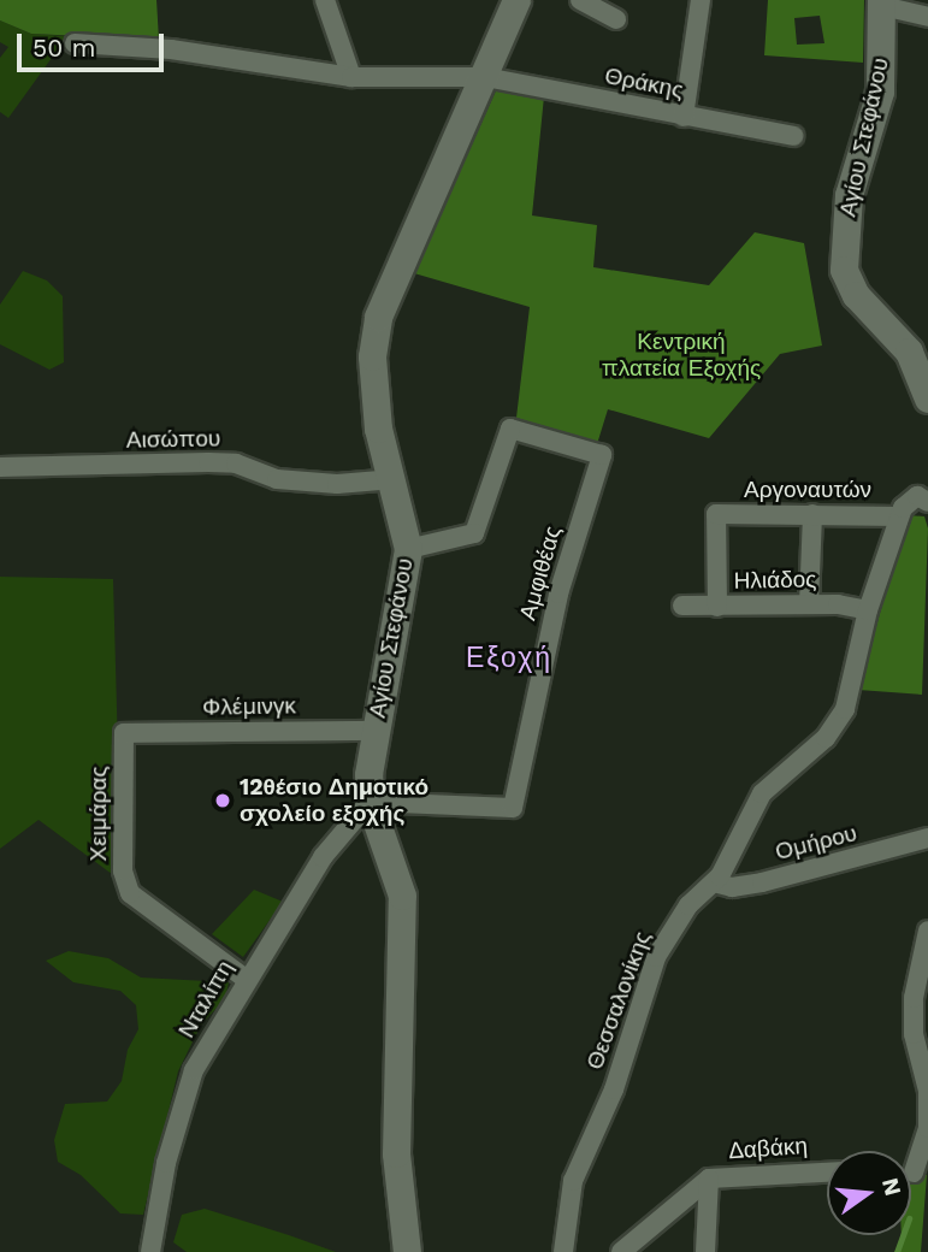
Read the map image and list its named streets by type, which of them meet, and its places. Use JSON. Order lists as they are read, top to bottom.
{
  "streets": {
    "street": [
      "Θράκης",
      "Αγίου Στεφάνου",
      "Αισώπου",
      "Αργοναυτών",
      "Αμφιθέας",
      "Ηλιάδος",
      "Φλέμινγκ",
      "Χειμάρας",
      "Ομήρου",
      "Νταλίπη",
      "Θεσσαλονίκης",
      "Δαβάκη"
    ]
  },
  "crossings": [
    ["Θράκης", "Αγίου Στεφάνου"],
    ["Αγίου Στεφάνου", "Αισώπου"],
    ["Αγίου Στεφάνου", "Αμφιθέας"],
    ["Αγίου Στεφάνου", "Φλέμινγκ"],
    ["Αγίου Στεφάνου", "Νταλίπη"],
    ["Αργοναυτών", "Ηλιάδος"],
    ["Αργοναυτών", "Θεσσαλονίκης"],
    ["Αμφιθέας", "Νταλίπη"],
    ["Ηλιάδος", "Θεσσαλονίκης"],
    ["Φλέμινγκ", "Χειμάρας"],
    ["Χειμάρας", "Νταλίπη"],
    ["Ομήρου", "Θεσσαλονίκης"]
  ],
  "districts": ["Εξοχή"],
  "parks": ["Κεντρική πλατεία Εξοχής"],
  "places": ["12θέσιο Δημοτικό σχολείο εξοχής"],
  "scale_bar": "50 m",
  "north": "right"
}
